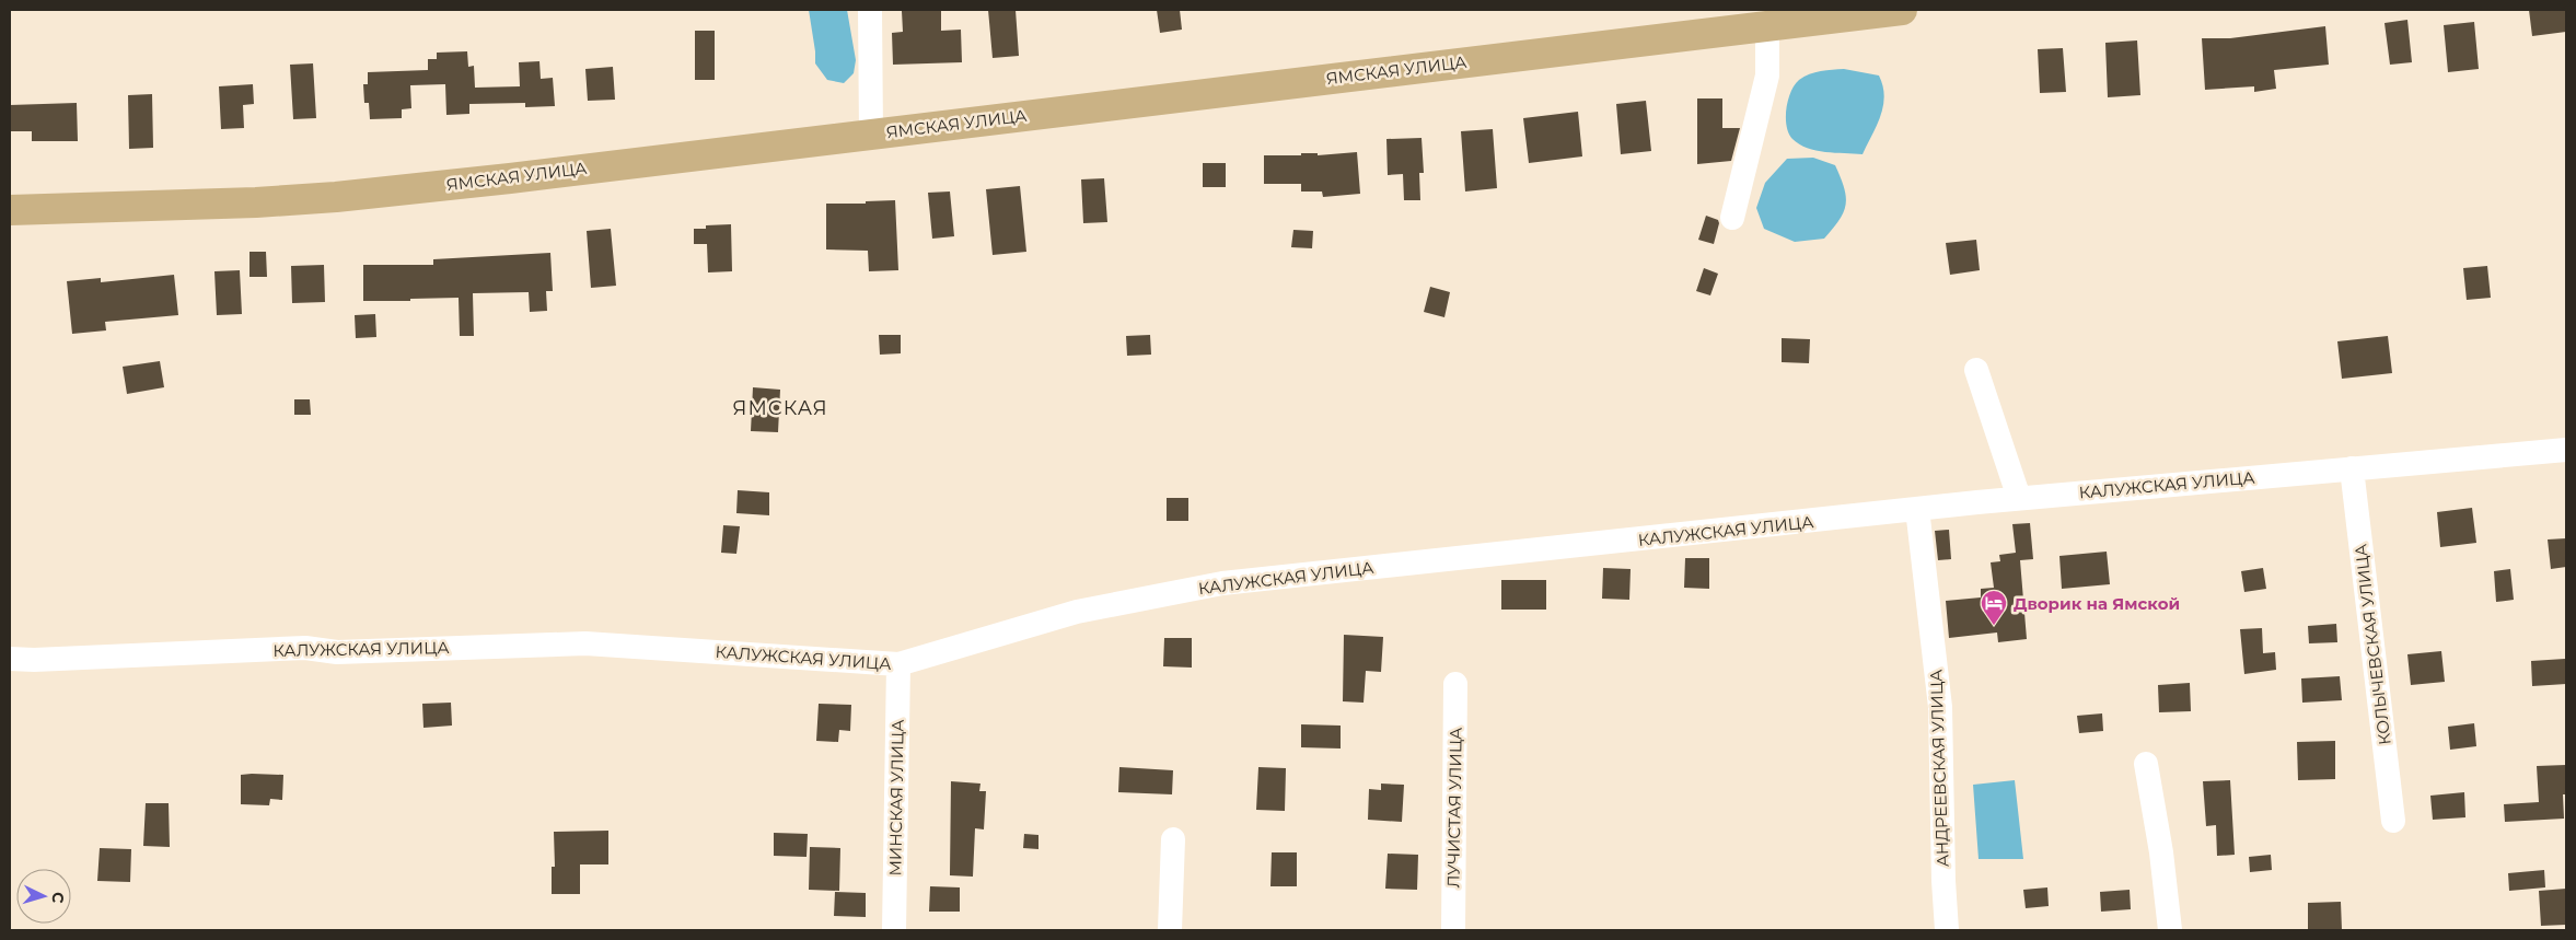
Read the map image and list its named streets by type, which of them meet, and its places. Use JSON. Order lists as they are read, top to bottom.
{
  "streets": {
    "main road": ["ЯМСКАЯ УЛИЦА"],
    "street": [
      "КАЛУЖСКАЯ УЛИЦА",
      "КОЛЫЧЕВСКАЯ УЛИЦА",
      "АНДРЕЕВСКАЯ УЛИЦА",
      "МИНСКАЯ УЛИЦА",
      "ЛУЧИСТАЯ УЛИЦА"
    ]
  },
  "crossings": [
    ["КАЛУЖСКАЯ УЛИЦА", "КОЛЫЧЕВСКАЯ УЛИЦА"],
    ["КАЛУЖСКАЯ УЛИЦА", "АНДРЕЕВСКАЯ УЛИЦА"],
    ["КАЛУЖСКАЯ УЛИЦА", "МИНСКАЯ УЛИЦА"]
  ],
  "districts": ["ЯМСКАЯ"],
  "places": {
    "hotel": ["Дворик на Ямской"]
  },
  "north": "right"
}
